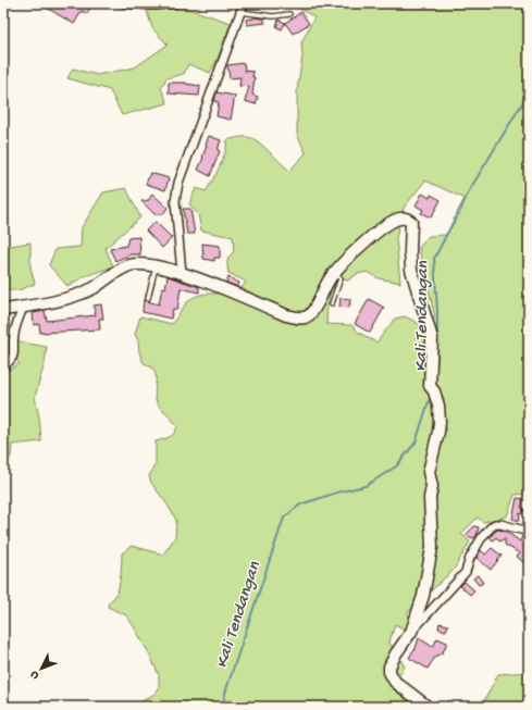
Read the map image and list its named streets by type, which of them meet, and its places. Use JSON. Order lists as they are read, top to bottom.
{
  "water": ["Kali Tendangan"],
  "north": "bottom left"
}
